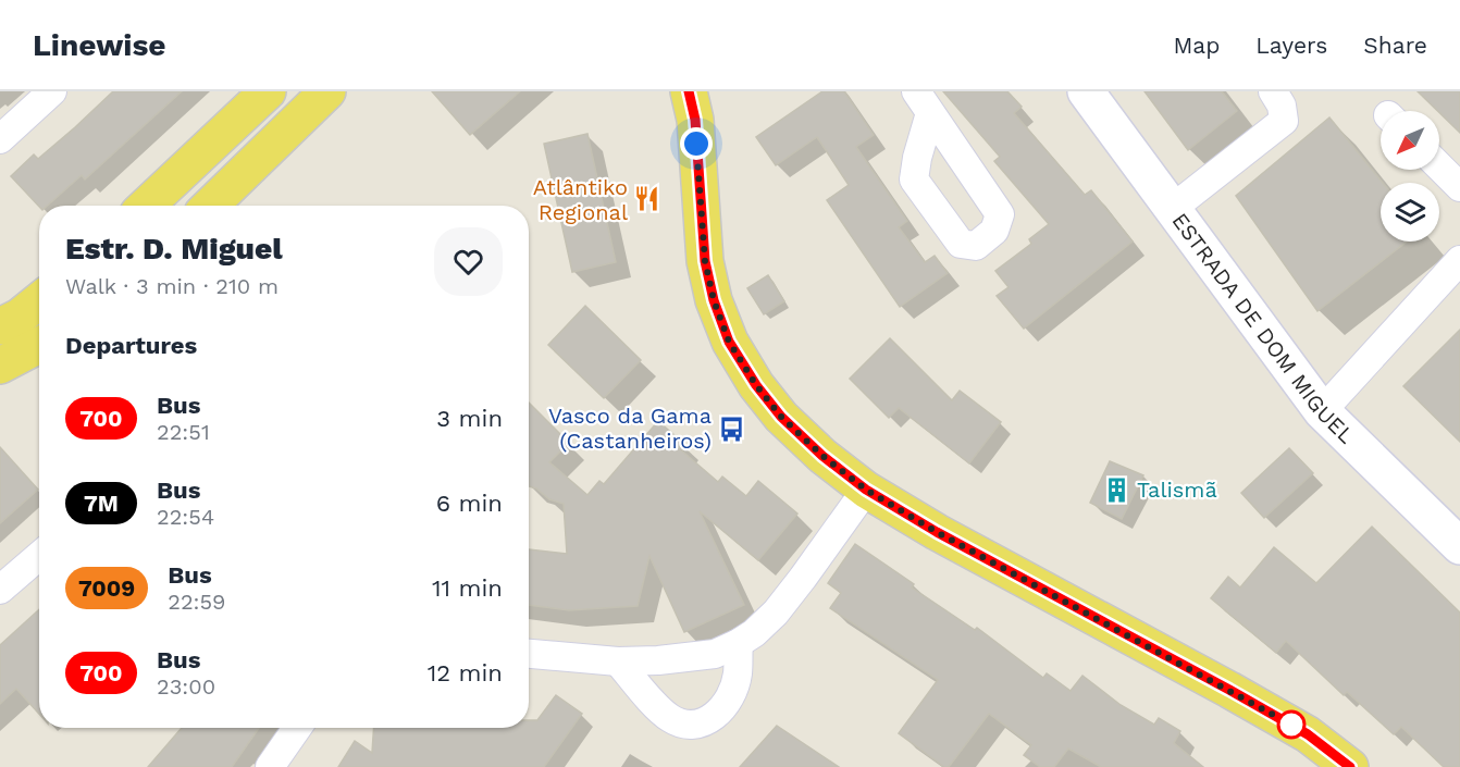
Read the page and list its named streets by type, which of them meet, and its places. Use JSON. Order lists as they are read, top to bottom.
{
  "streets": {
    "street": ["ESTRADA DE DOM MIGUEL"]
  },
  "places": {
    "restaurant": ["Atlântiko Regional"],
    "bus stop": ["Vasco da Gama (Castanheiros)"],
    "building": ["Talismã"]
  },
  "lines": ["bus line 700"],
  "north": "bottom left",
  "page": {
    "header": "Linewise",
    "nav": ["Map", "Layers", "Share"],
    "heading": [
      ["Estr. D. Miguel", "Walk · 3 min · 210 m"],
      "Departures"
    ],
    "list": [
      {
        "mark": "700",
        "name": "Bus",
        "note": "22:51",
        "value": "3 min"
      },
      {
        "mark": "7M",
        "name": "Bus",
        "note": "22:54",
        "value": "6 min"
      },
      {
        "mark": "7009",
        "name": "Bus",
        "note": "22:59",
        "value": "11 min"
      },
      {
        "mark": "700",
        "name": "Bus",
        "note": "23:00",
        "value": "12 min"
      }
    ]
  }
}
